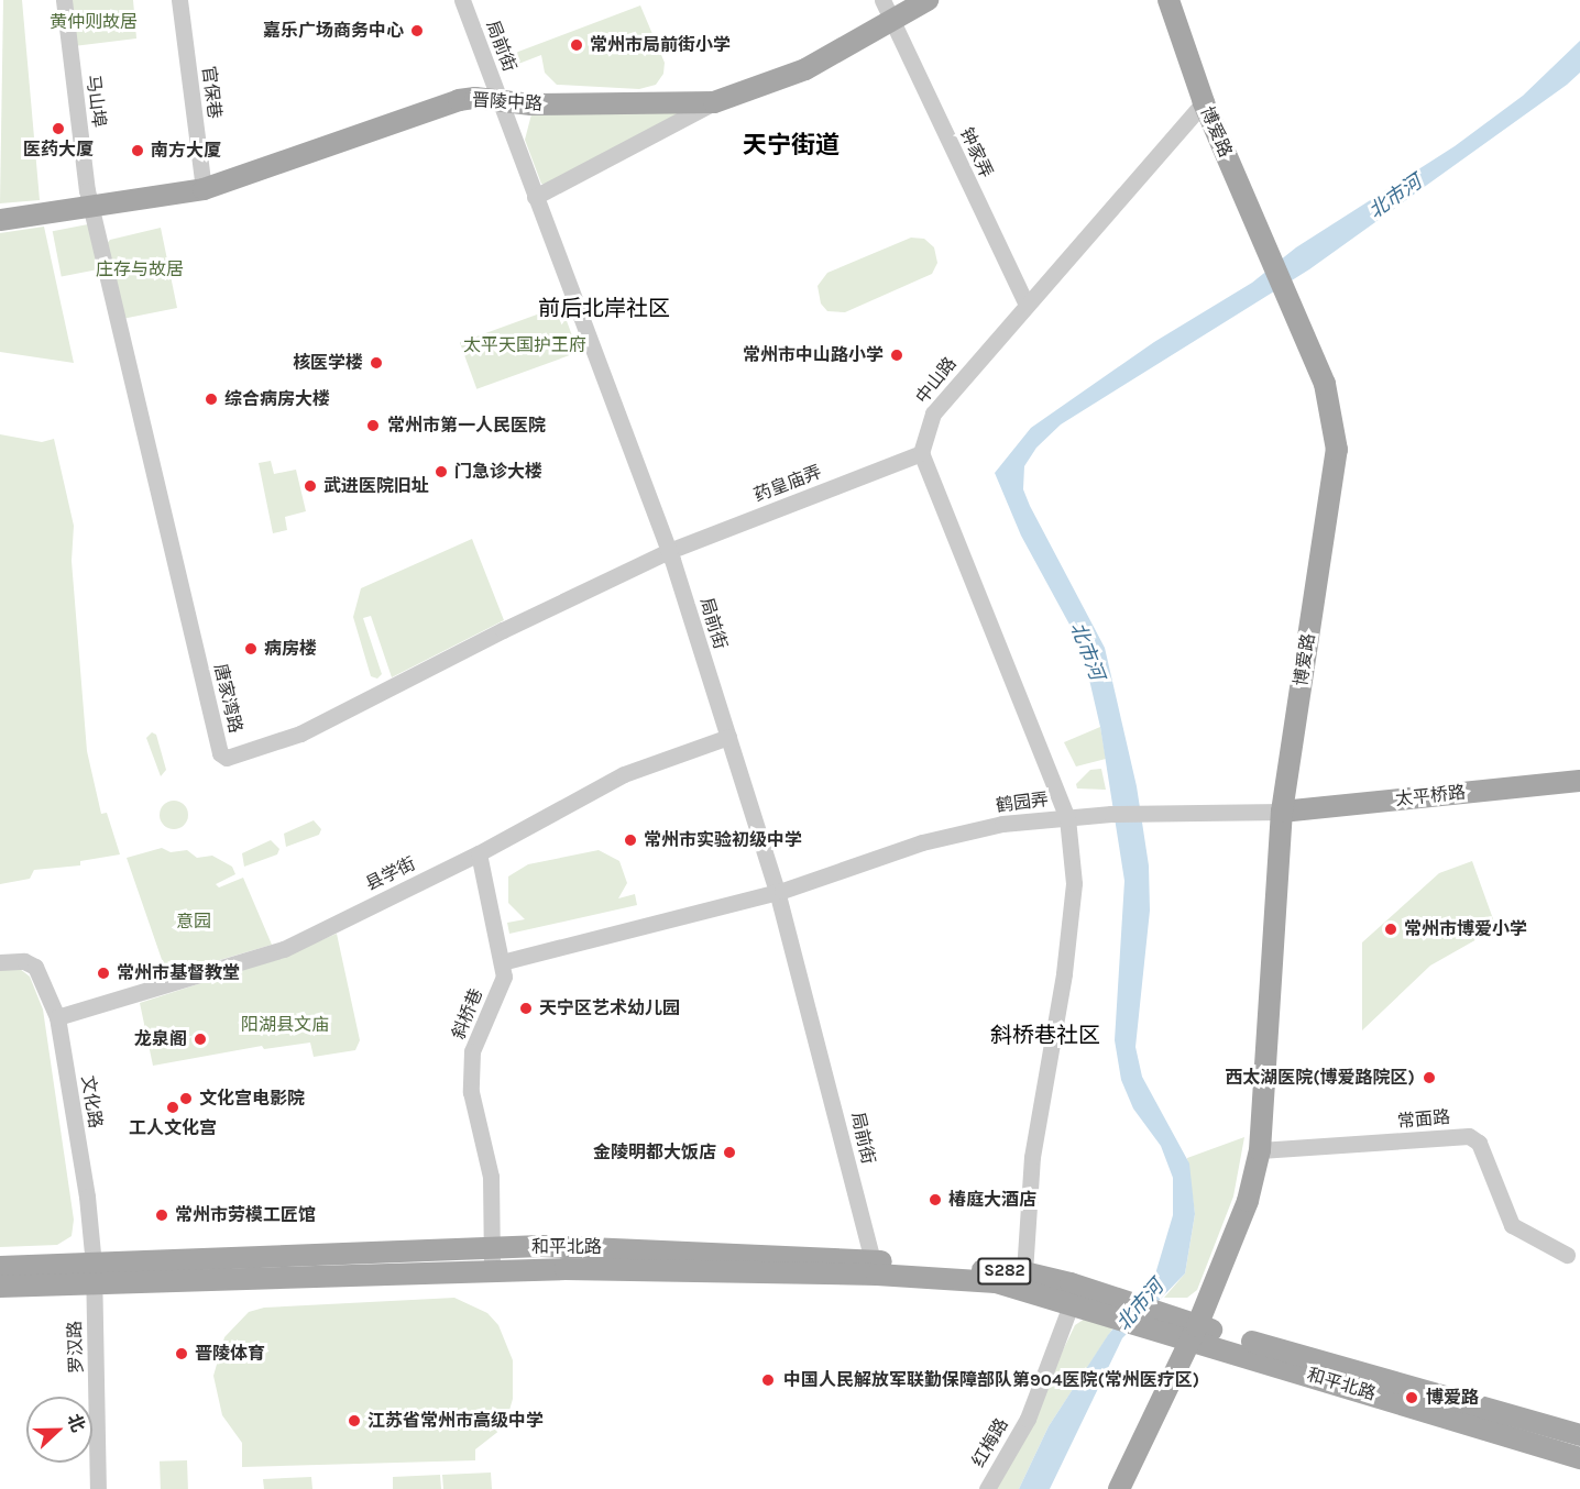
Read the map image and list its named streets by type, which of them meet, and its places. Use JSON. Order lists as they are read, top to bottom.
{
  "streets": {
    "main road": [
      "晋陵中路",
      "博爱路",
      "太平桥路",
      "和平北路",
      "S282"
    ],
    "street": [
      "局前街",
      "官保巷",
      "马山埠",
      "钟家弄",
      "中山路",
      "药皇庙弄",
      "唐家湾路",
      "鹤园弄",
      "县学街",
      "斜桥巷",
      "文化路",
      "常面路",
      "罗汉路",
      "红梅路"
    ]
  },
  "crossings": [
    ["局前街", "晋陵中路"],
    ["局前街", "药皇庙弄"],
    ["局前街", "唐家湾路"],
    ["局前街", "鹤园弄"],
    ["局前街", "县学街"],
    ["局前街", "和平北路"],
    ["官保巷", "晋陵中路"],
    ["马山埠", "晋陵中路"],
    ["马山埠", "唐家湾路"],
    ["晋陵中路", "钟家弄"],
    ["晋陵中路", "唐家湾路"],
    ["博爱路", "中山路"],
    ["博爱路", "太平桥路"],
    ["博爱路", "鹤园弄"],
    ["博爱路", "常面路"],
    ["博爱路", "和平北路"],
    ["钟家弄", "中山路"],
    ["中山路", "药皇庙弄"],
    ["药皇庙弄", "唐家湾路"],
    ["太平桥路", "鹤园弄"],
    ["鹤园弄", "斜桥巷"],
    ["县学街", "斜桥巷"],
    ["县学街", "文化路"],
    ["斜桥巷", "和平北路"],
    ["文化路", "和平北路"],
    ["文化路", "罗汉路"],
    ["和平北路", "罗汉路"],
    ["和平北路", "红梅路"]
  ],
  "districts": ["天宁街道", "前后北岸社区", "斜桥巷社区"],
  "water": ["北市河"],
  "parks": [
    "黄仲则故居",
    "庄存与故居",
    "太平天国护王府",
    "意园",
    "阳湖县文庙"
  ],
  "places": [
    "嘉乐广场商务中心",
    "常州市局前街小学",
    "医药大厦",
    "南方大厦",
    "常州市中山路小学",
    "核医学楼",
    "综合病房大楼",
    "常州市第一人民医院",
    "门急诊大楼",
    "武进医院旧址",
    "病房楼",
    "常州市实验初级中学",
    "常州市博爱小学",
    "常州市基督教堂",
    "天宁区艺术幼儿园",
    "龙泉阁",
    "西太湖医院(博爱路院区)",
    "文化宫电影院",
    "工人文化宫",
    "金陵明都大饭店",
    "椿庭大酒店",
    "常州市劳模工匠馆",
    "晋陵体育",
    "中国人民解放军联勤保障部队第904医院(常州医疗区)",
    "博爱路",
    "江苏省常州市高级中学"
  ],
  "north": "right"
}
